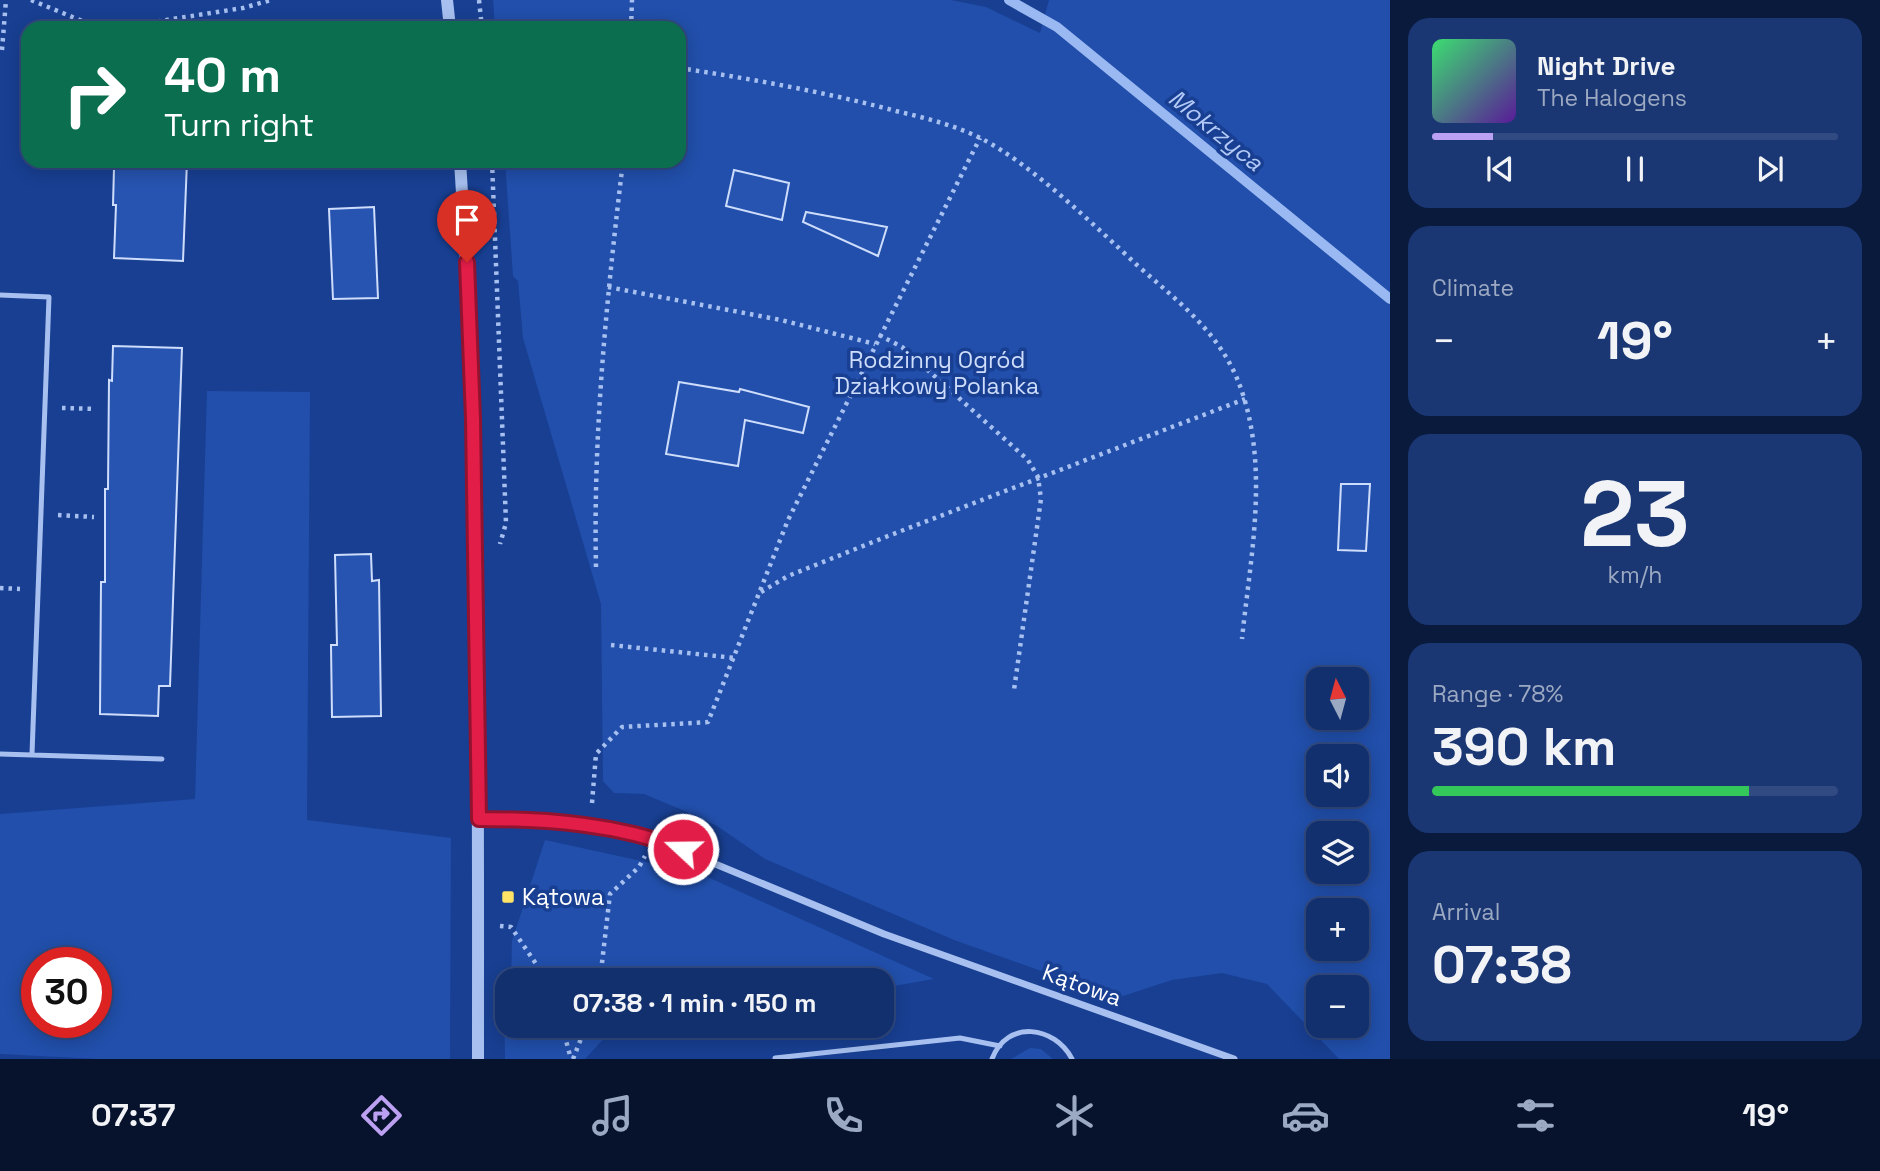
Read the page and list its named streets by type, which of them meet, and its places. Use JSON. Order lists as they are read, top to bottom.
{
  "streets": {
    "street": ["Kątowa"]
  },
  "water": ["Mokrzyca"],
  "parks": ["Rodzinny Ogród Działkowy Polanka"],
  "places": {
    "transit": ["Kątowa"]
  },
  "north": "top",
  "page": {
    "turn": ["40 m", "Turn right"],
    "song": ["Night Drive", "The Halogens"],
    "tile": [
      "Climate",
      ["23", "km/h"],
      ["Range · 78%", "390 km"],
      ["Arrival", "07:38"]
    ],
    "heat": ["−", "19°", "+"],
    "map_buttons": ["+", "−"],
    "limit": "30",
    "trip": "07:38 · 1 min · 150 m",
    "tabs": ["07:37", "19°"]
  }
}
